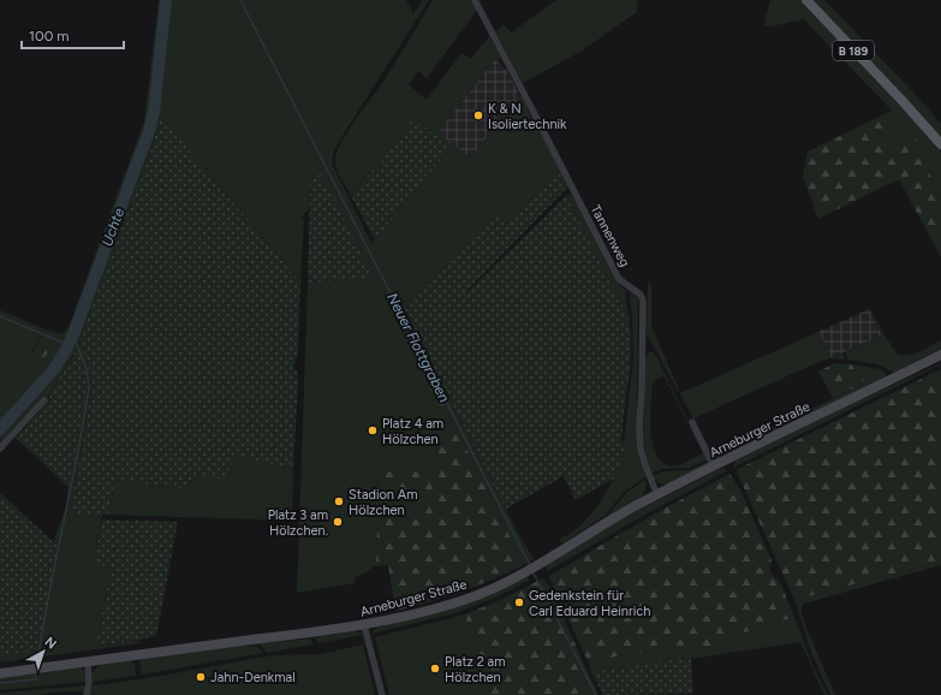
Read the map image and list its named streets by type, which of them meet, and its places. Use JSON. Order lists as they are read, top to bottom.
{
  "streets": {
    "main road": ["B 189", "Arneburger Straße"],
    "street": ["Tannenweg"]
  },
  "crossings": [
    ["Tannenweg", "Arneburger Straße"]
  ],
  "water": ["Uchte", "Neuer Flottgraben"],
  "places": [
    "K & N Isoliertechnik",
    "Platz 4 am Hölzchen",
    "Stadion Am Hölzchen",
    "Platz 3 am Hölzchen.",
    "Gedenkstein für Carl Eduard Heinrich",
    "Platz 2 am Hölzchen",
    "Jahn-Denkmal"
  ],
  "scale_bar": "100 m",
  "north": "top right"
}
